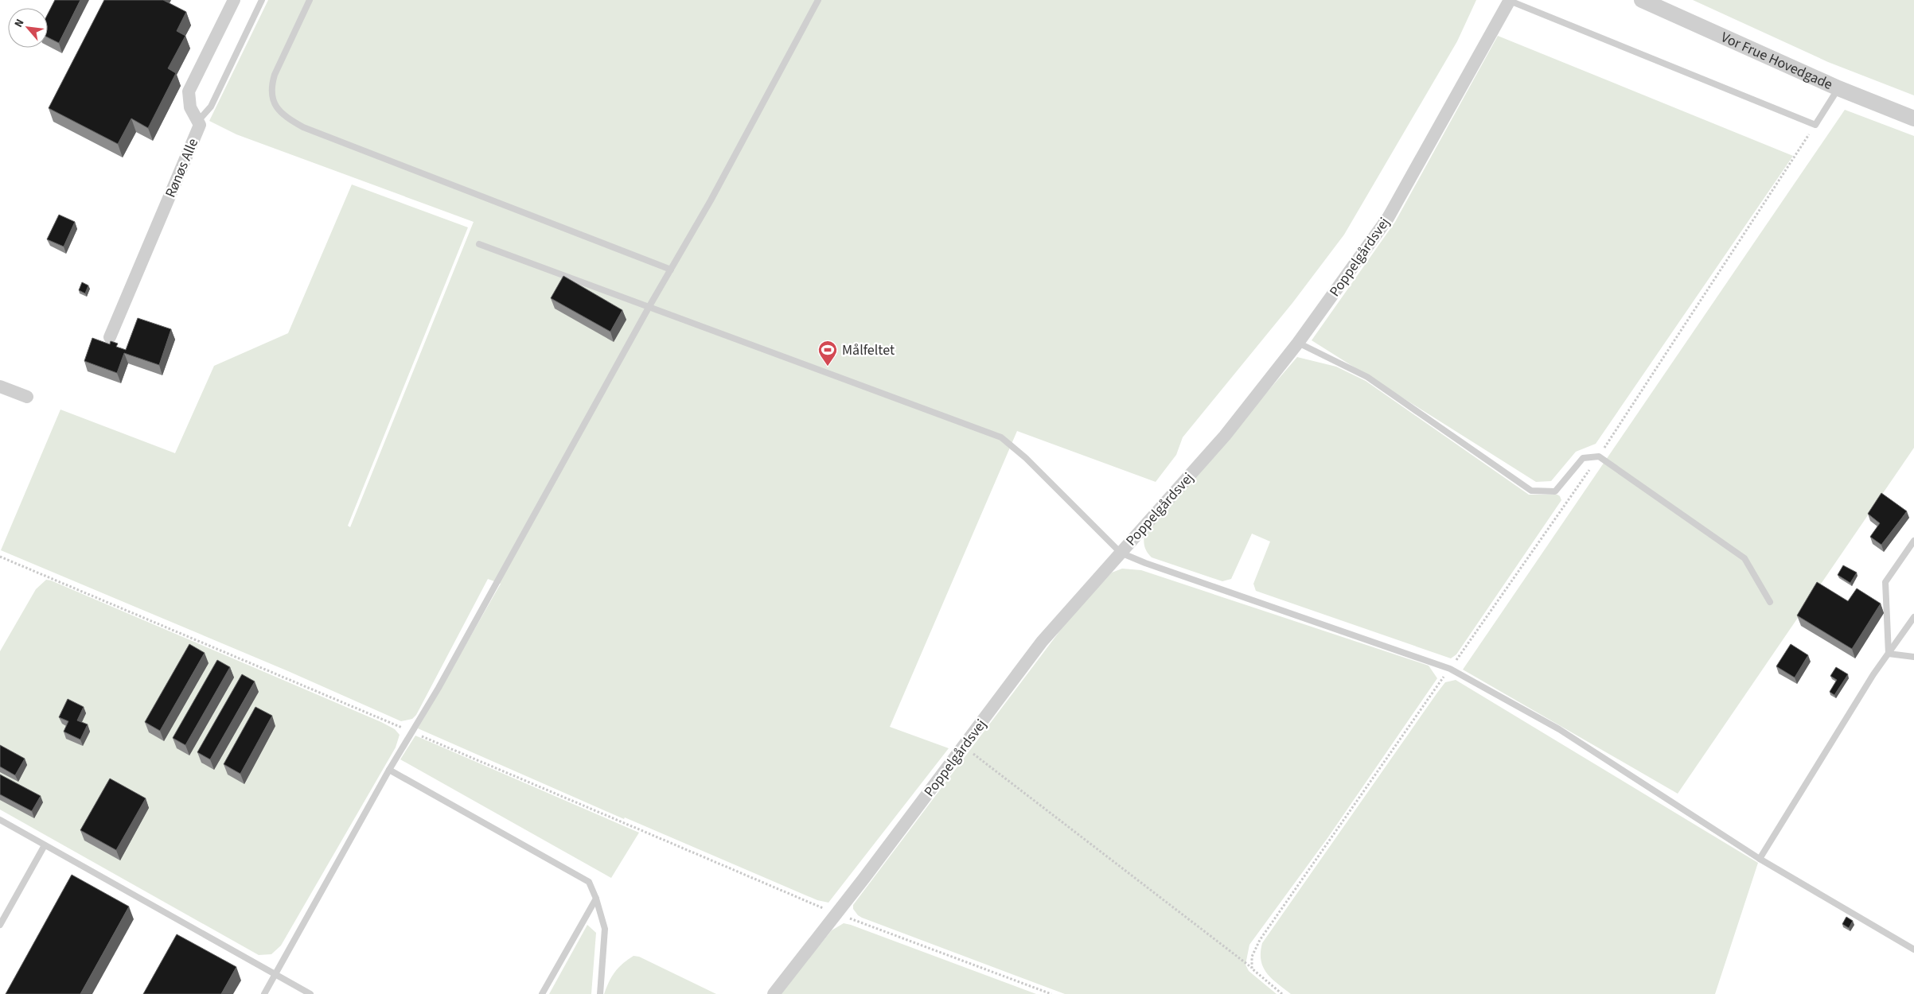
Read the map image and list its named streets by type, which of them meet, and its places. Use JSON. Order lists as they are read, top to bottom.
{
  "streets": {
    "street": ["Vor Frue Hovedgade", "Rønøs Alle", "Poppelgårdsvej"]
  },
  "places": {
    "sports": ["Målfeltet"]
  },
  "north": "top left"
}
